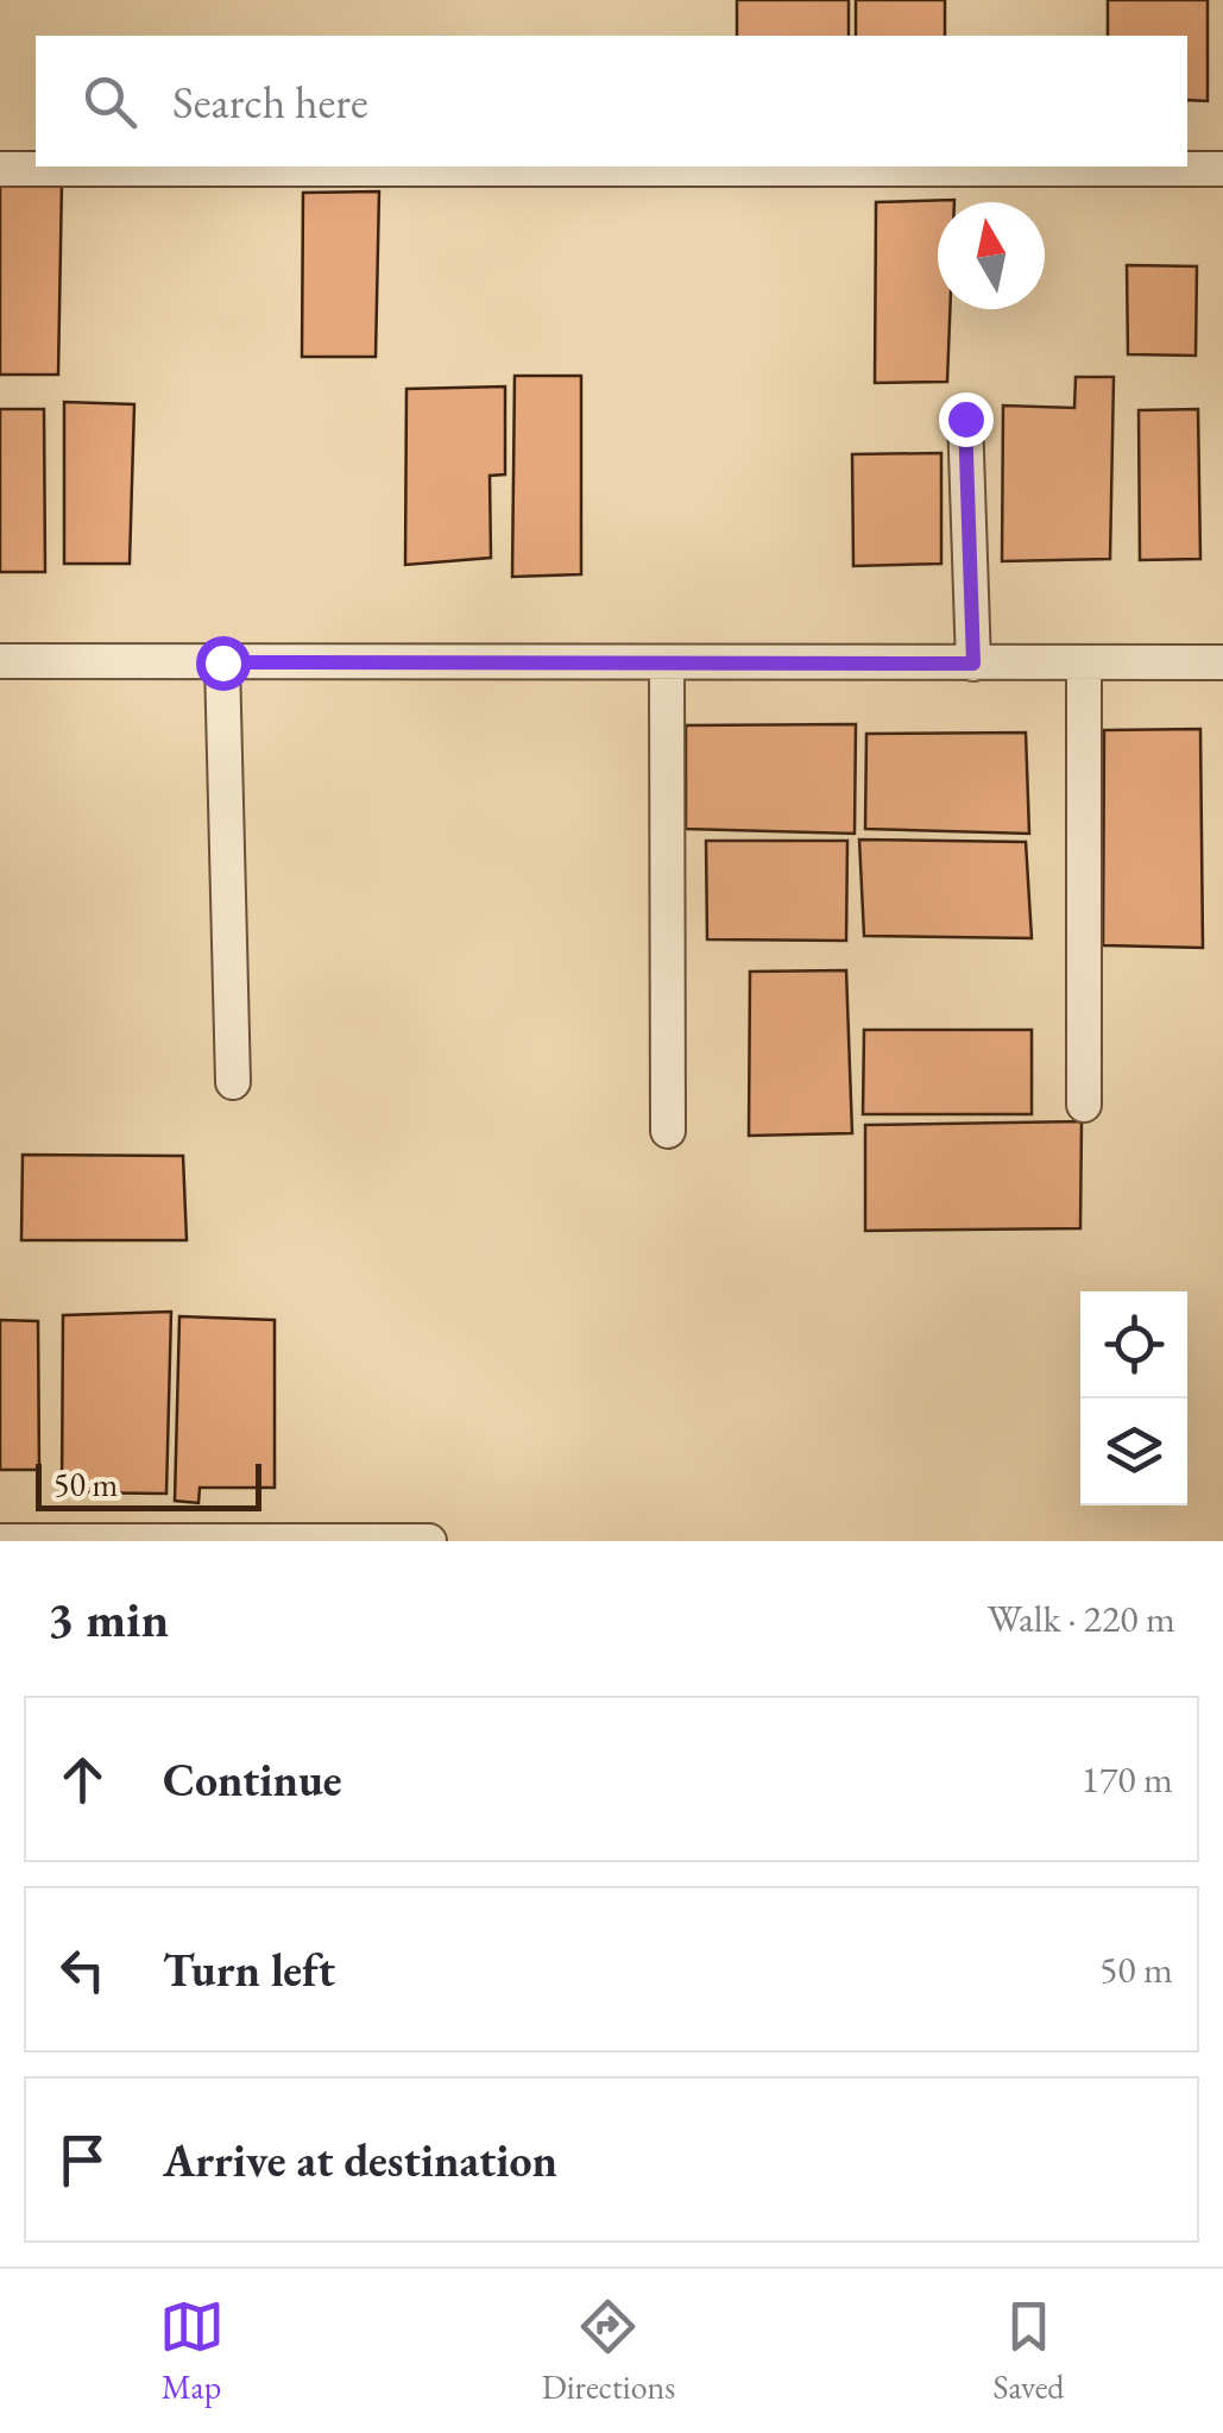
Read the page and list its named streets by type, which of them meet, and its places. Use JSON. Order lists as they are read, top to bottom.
{
  "scale_bar": "50 m",
  "north": "top",
  "page": {
    "search": "Search here",
    "scale": "50 m",
    "heading": ["3 min", "Walk · 220 m"],
    "list": [
      ["Continue", "170 m"],
      ["Turn left", "50 m"],
      "Arrive at destination"
    ],
    "nav": ["Map", "Directions", "Saved"]
  }
}
